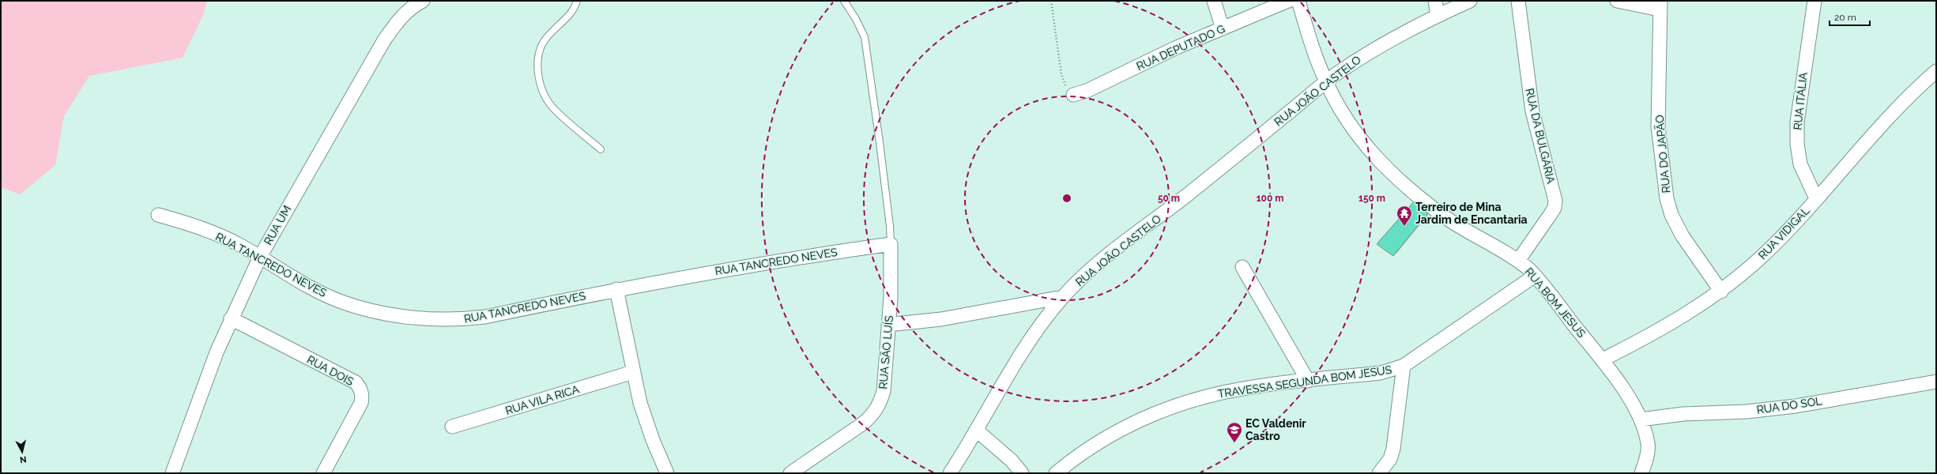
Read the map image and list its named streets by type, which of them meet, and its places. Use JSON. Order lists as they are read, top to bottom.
{
  "streets": {
    "street": [
      "RUA DEPUTADO G",
      "RUA JOÃO CASTELO",
      "RUA ITÁLIA",
      "RUA DA BULGÁRIA",
      "RUA DO JAPÃO",
      "RUA UM",
      "RUA VIDIGAL",
      "RUA TANCREDO NEVES",
      "RUA BOM JESUS",
      "RUA SÃO LUÍS",
      "RUA DOIS",
      "TRAVESSA SEGUNDA BOM JESUS",
      "RUA VILA RICA",
      "RUA DO SOL"
    ]
  },
  "crossings": [
    ["RUA JOÃO CASTELO", "RUA BOM JESUS"],
    ["RUA ITÁLIA", "RUA VIDIGAL"],
    ["RUA DA BULGÁRIA", "RUA BOM JESUS"],
    ["RUA DO JAPÃO", "RUA VIDIGAL"],
    ["RUA UM", "RUA TANCREDO NEVES"],
    ["RUA UM", "RUA DOIS"],
    ["RUA VIDIGAL", "RUA BOM JESUS"],
    ["RUA TANCREDO NEVES", "RUA SÃO LUÍS"],
    ["RUA BOM JESUS", "TRAVESSA SEGUNDA BOM JESUS"],
    ["RUA BOM JESUS", "RUA DO SOL"]
  ],
  "places": {
    "temple": ["Terreiro de Mina Jardim de Encantaria"],
    "school or university": ["EC Valdenir Castro"]
  },
  "scale_bar": "20 m",
  "north": "bottom",
  "rings": ["50 m", "100 m", "150 m"]
}
